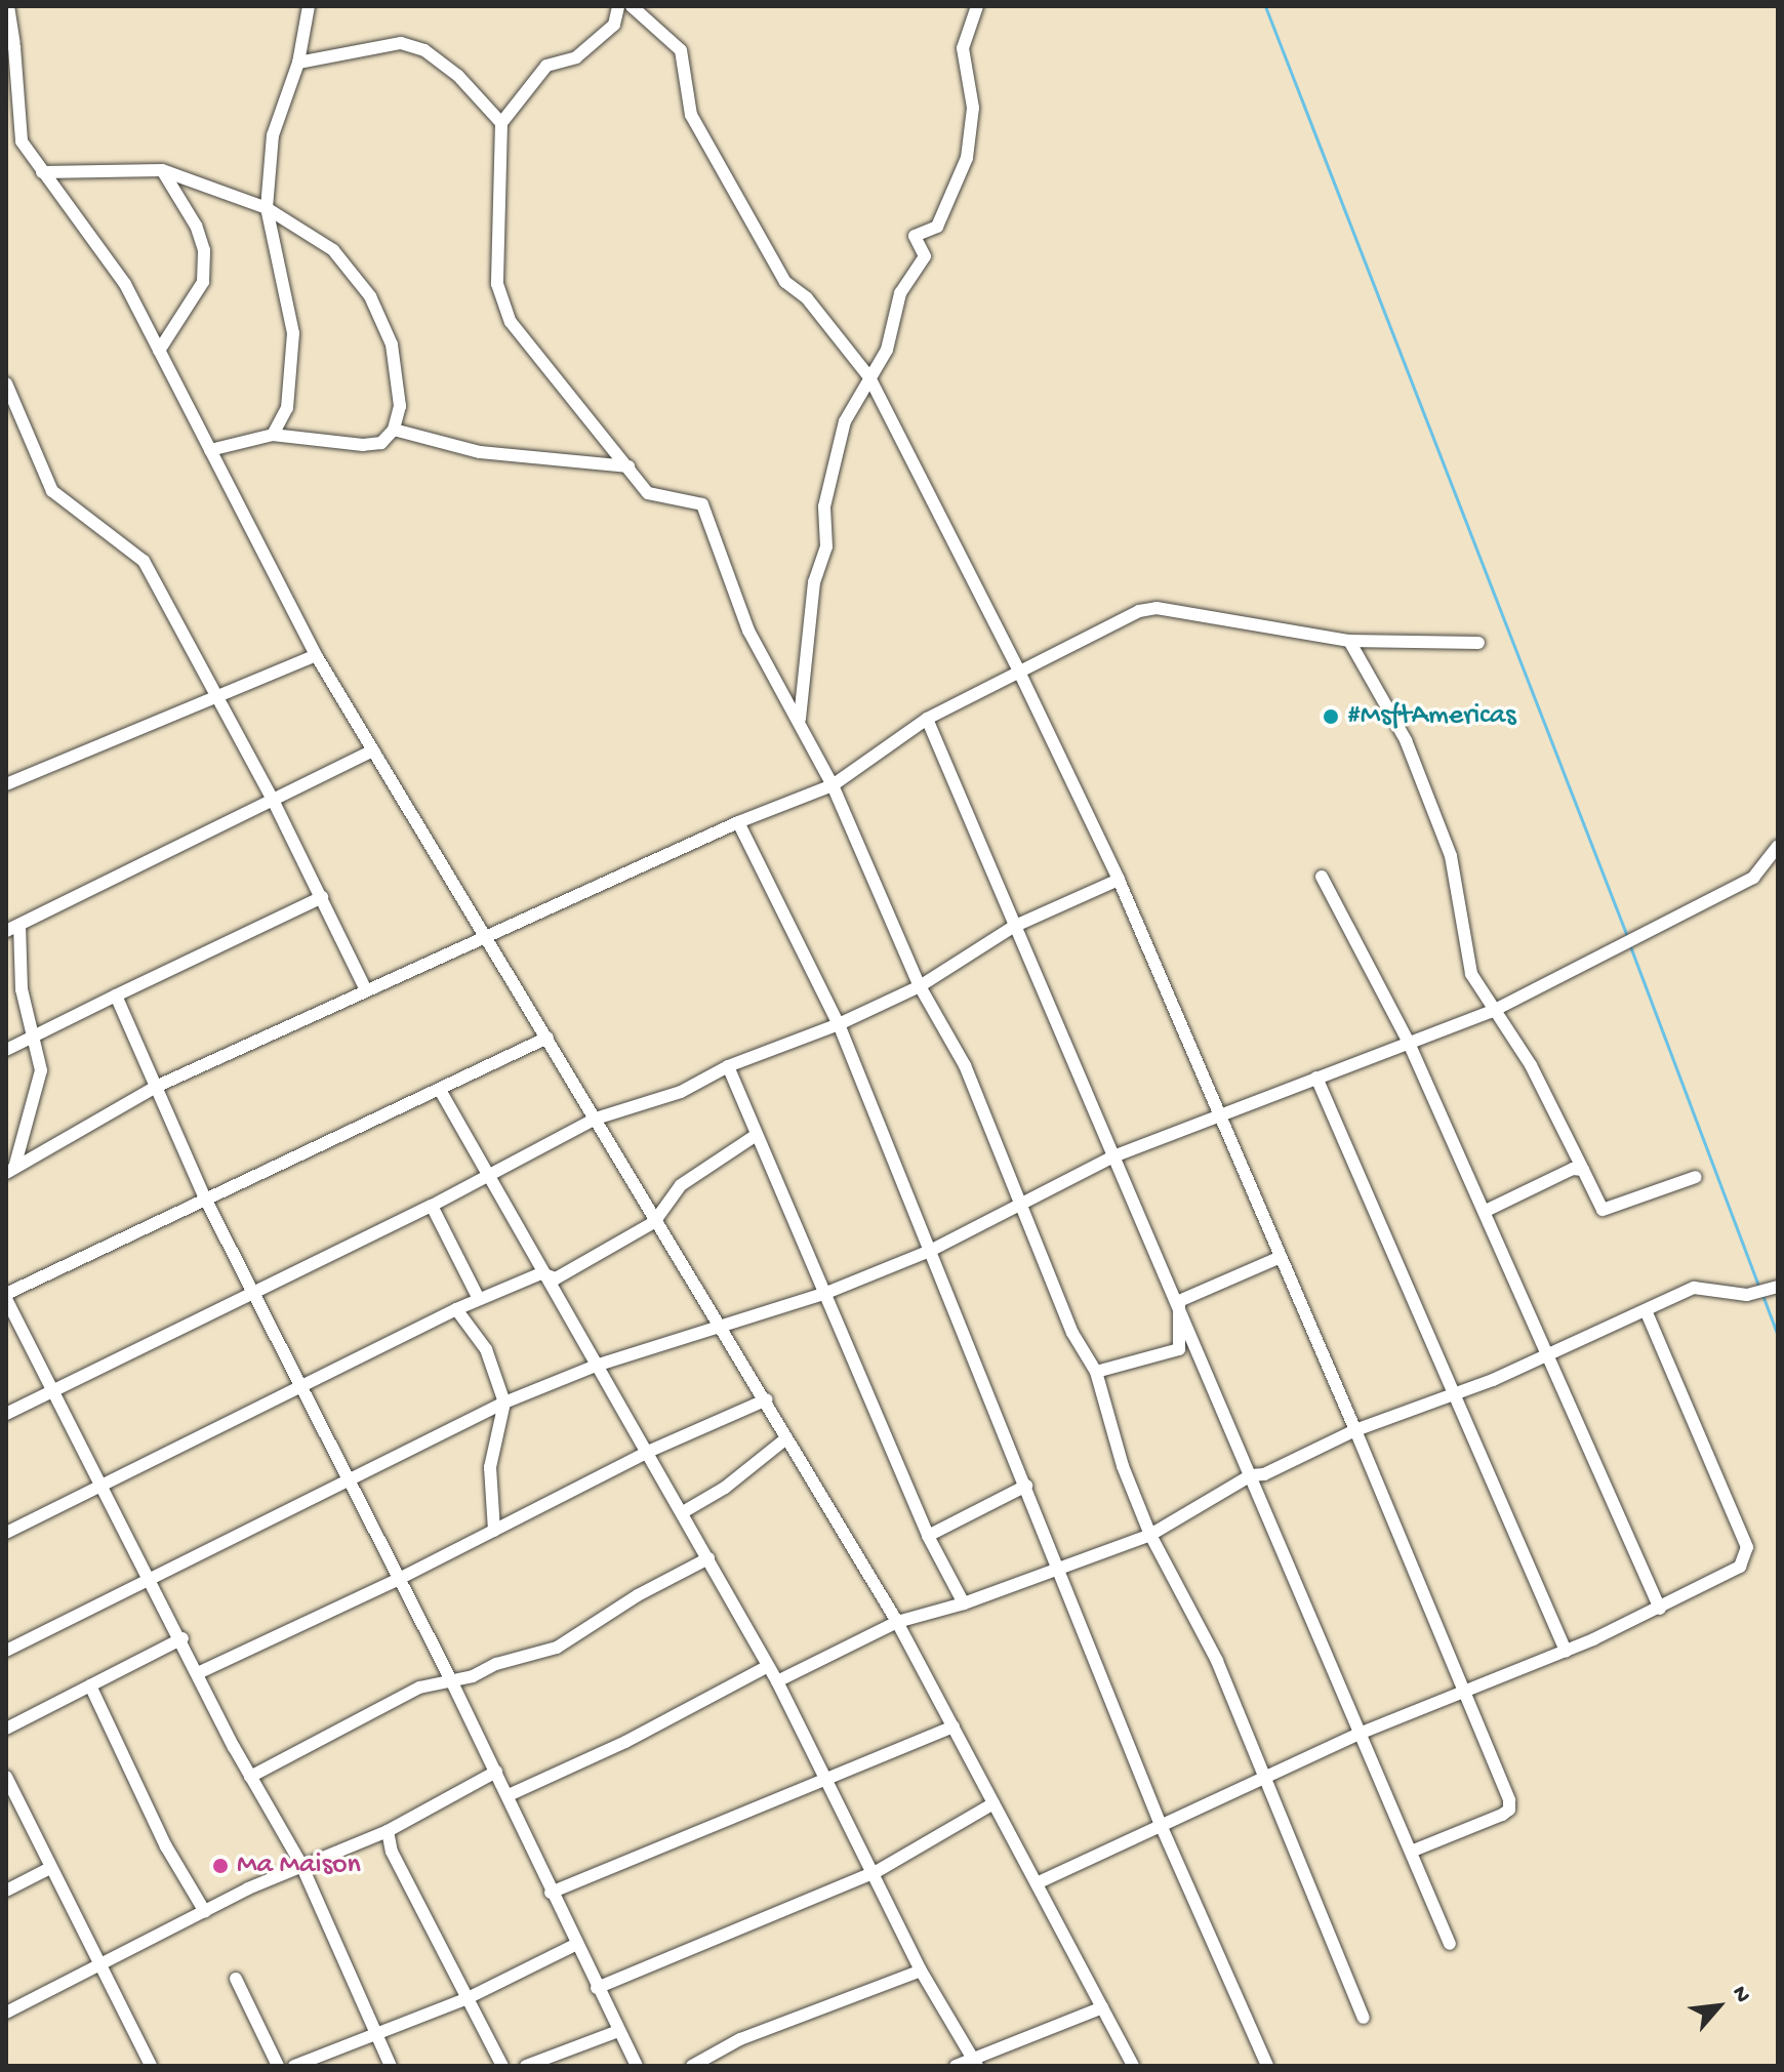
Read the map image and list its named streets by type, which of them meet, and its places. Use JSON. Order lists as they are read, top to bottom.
{
  "places": ["#MsftAmericas", "Ma Maison"],
  "north": "top right"
}
